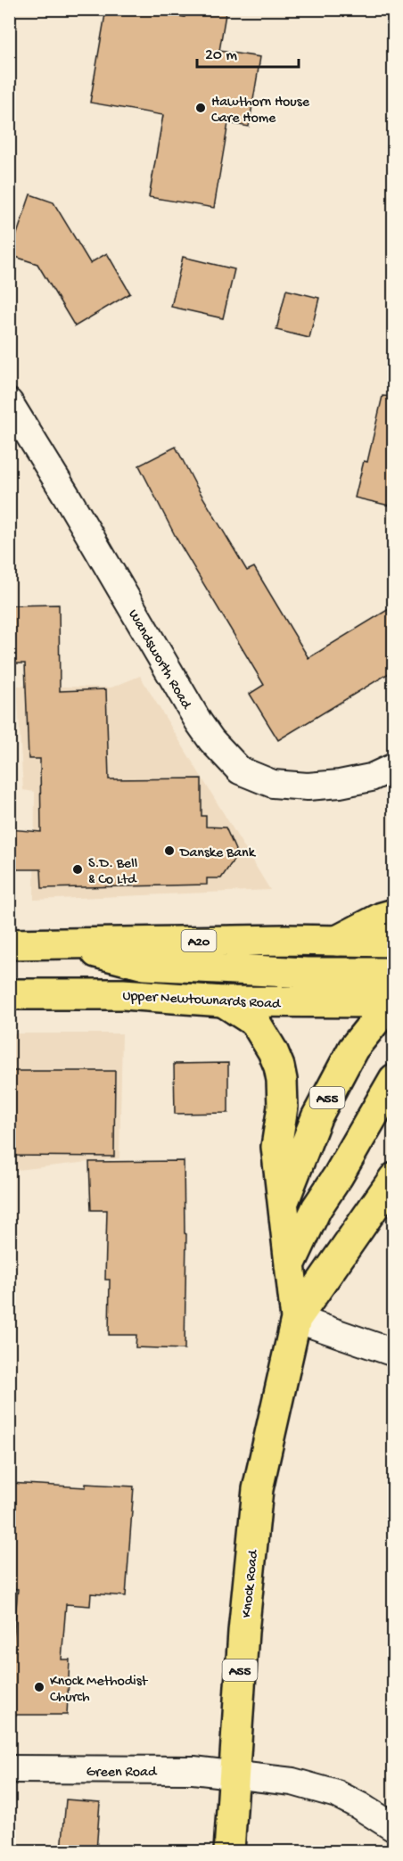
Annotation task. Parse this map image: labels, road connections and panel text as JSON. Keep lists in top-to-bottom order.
{
  "streets": {
    "main road": [
      "A20",
      "Upper Newtownards Road",
      "A55",
      "Knock Road"
    ],
    "street": ["Wandsworth Road", "Green Road"]
  },
  "crossings": [
    ["Upper Newtownards Road", "Knock Road"],
    ["Knock Road", "Green Road"]
  ],
  "places": [
    "Hawthorn House Care Home",
    "Danske Bank",
    "S.D. Bell & Co Ltd",
    "Knock Methodist Church"
  ],
  "scale_bar": "20 m"
}
